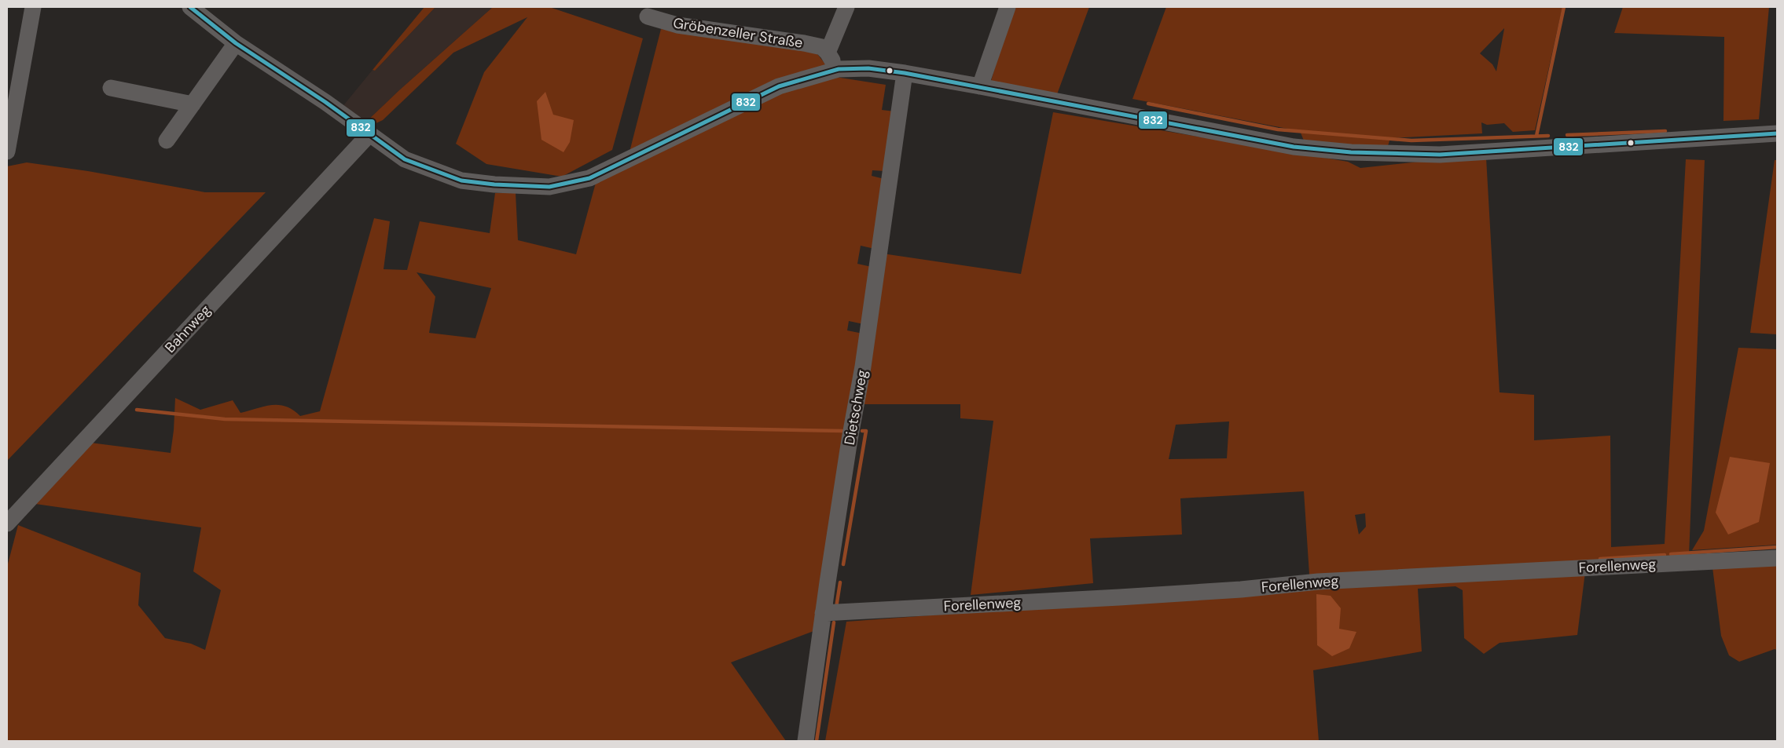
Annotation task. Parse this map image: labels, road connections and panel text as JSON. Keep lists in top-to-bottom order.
{
  "streets": {
    "street": [
      "Gröbenzeller Straße",
      "Bahnweg",
      "Dietschweg",
      "Forellenweg"
    ]
  },
  "crossings": [
    ["Dietschweg", "Forellenweg"]
  ],
  "lines": ["transit line 832"]
}
